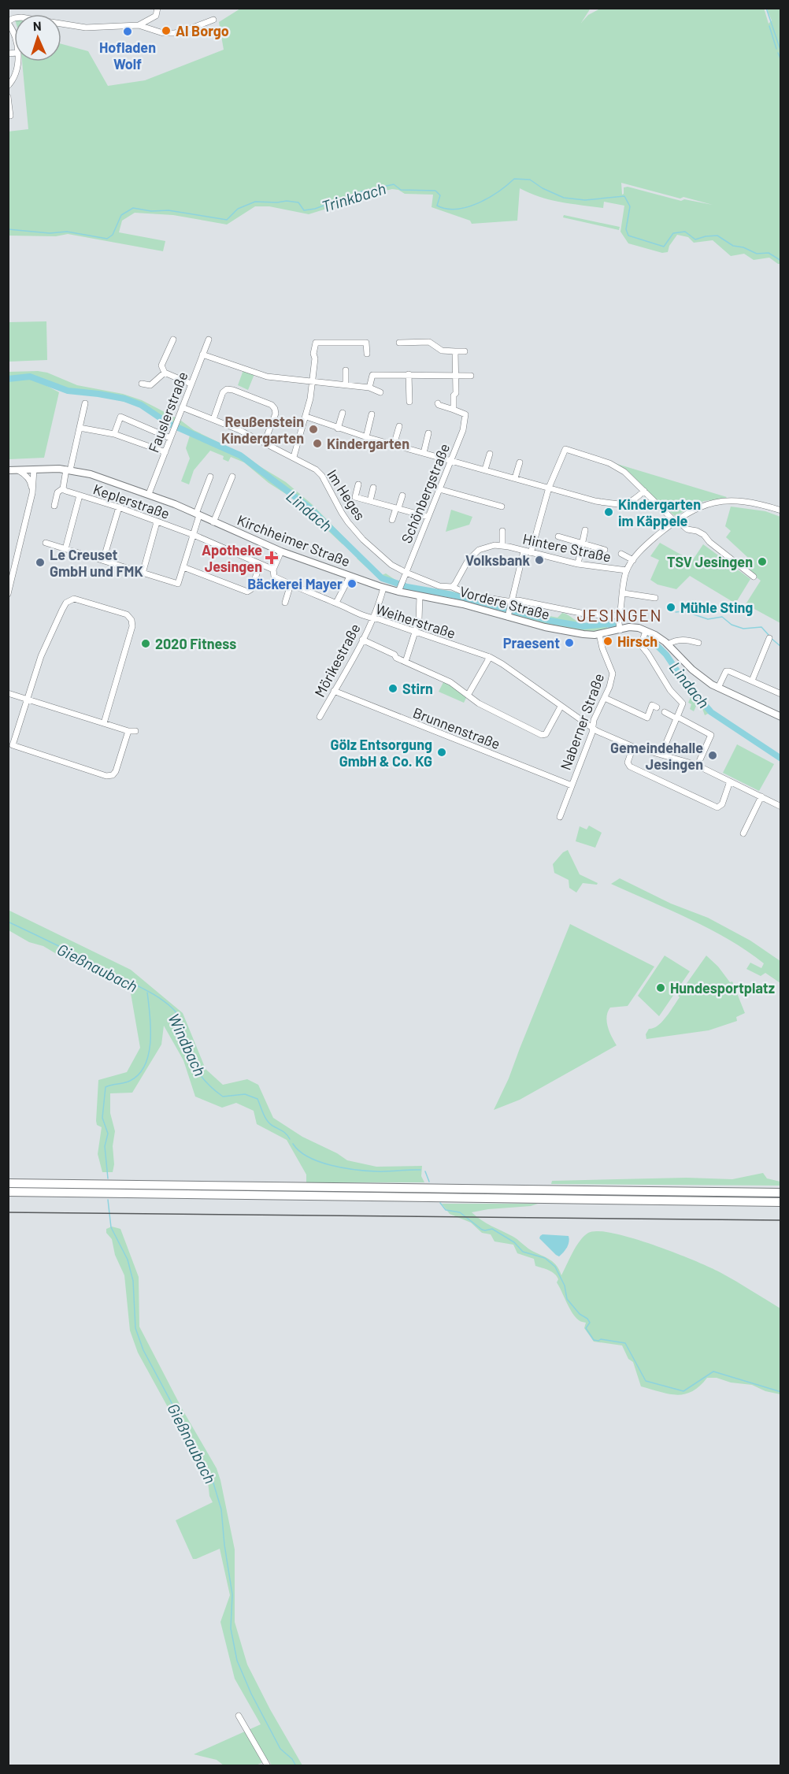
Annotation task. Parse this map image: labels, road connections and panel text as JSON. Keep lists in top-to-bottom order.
{
  "streets": {
    "main road": ["Kirchheimer Straße", "Vordere Straße"],
    "street": [
      "Fauslerstraße",
      "Schönbergstraße",
      "Im Heges",
      "Keplerstraße",
      "Hintere Straße",
      "Weiherstraße",
      "Mörikestraße",
      "Naberner Straße",
      "Brunnenstraße"
    ]
  },
  "crossings": [
    ["Fauslerstraße", "Im Heges"],
    ["Fauslerstraße", "Kirchheimer Straße"],
    ["Schönbergstraße", "Im Heges"],
    ["Schönbergstraße", "Vordere Straße"],
    ["Im Heges", "Hintere Straße"],
    ["Keplerstraße", "Weiherstraße"],
    ["Kirchheimer Straße", "Vordere Straße"],
    ["Kirchheimer Straße", "Mörikestraße"],
    ["Vordere Straße", "Mörikestraße"],
    ["Vordere Straße", "Naberner Straße"],
    ["Weiherstraße", "Mörikestraße"],
    ["Weiherstraße", "Naberner Straße"],
    ["Mörikestraße", "Brunnenstraße"],
    ["Naberner Straße", "Brunnenstraße"]
  ],
  "districts": ["JESINGEN"],
  "water": [
    "Trinkbach",
    "Lindach",
    "Gießnaubach",
    "Windbach"
  ],
  "places": {
    "other": [
      "Al Borgo",
      "Hofladen Wolf",
      "Reußenstein Kindergarten",
      "Kindergarten",
      "Kindergarten im Käppele",
      "Volksbank",
      "TSV Jesingen",
      "Le Creuset GmbH und FMK",
      "Bäckerei Mayer",
      "Mühle Sting",
      "Hirsch",
      "Praesent",
      "2020 Fitness",
      "Stirn",
      "Gölz Entsorgung GmbH & Co. KG",
      "Gemeindehalle Jesingen",
      "Hundesportplatz"
    ],
    "health": ["Apotheke Jesingen"]
  },
  "north": "top"
}
